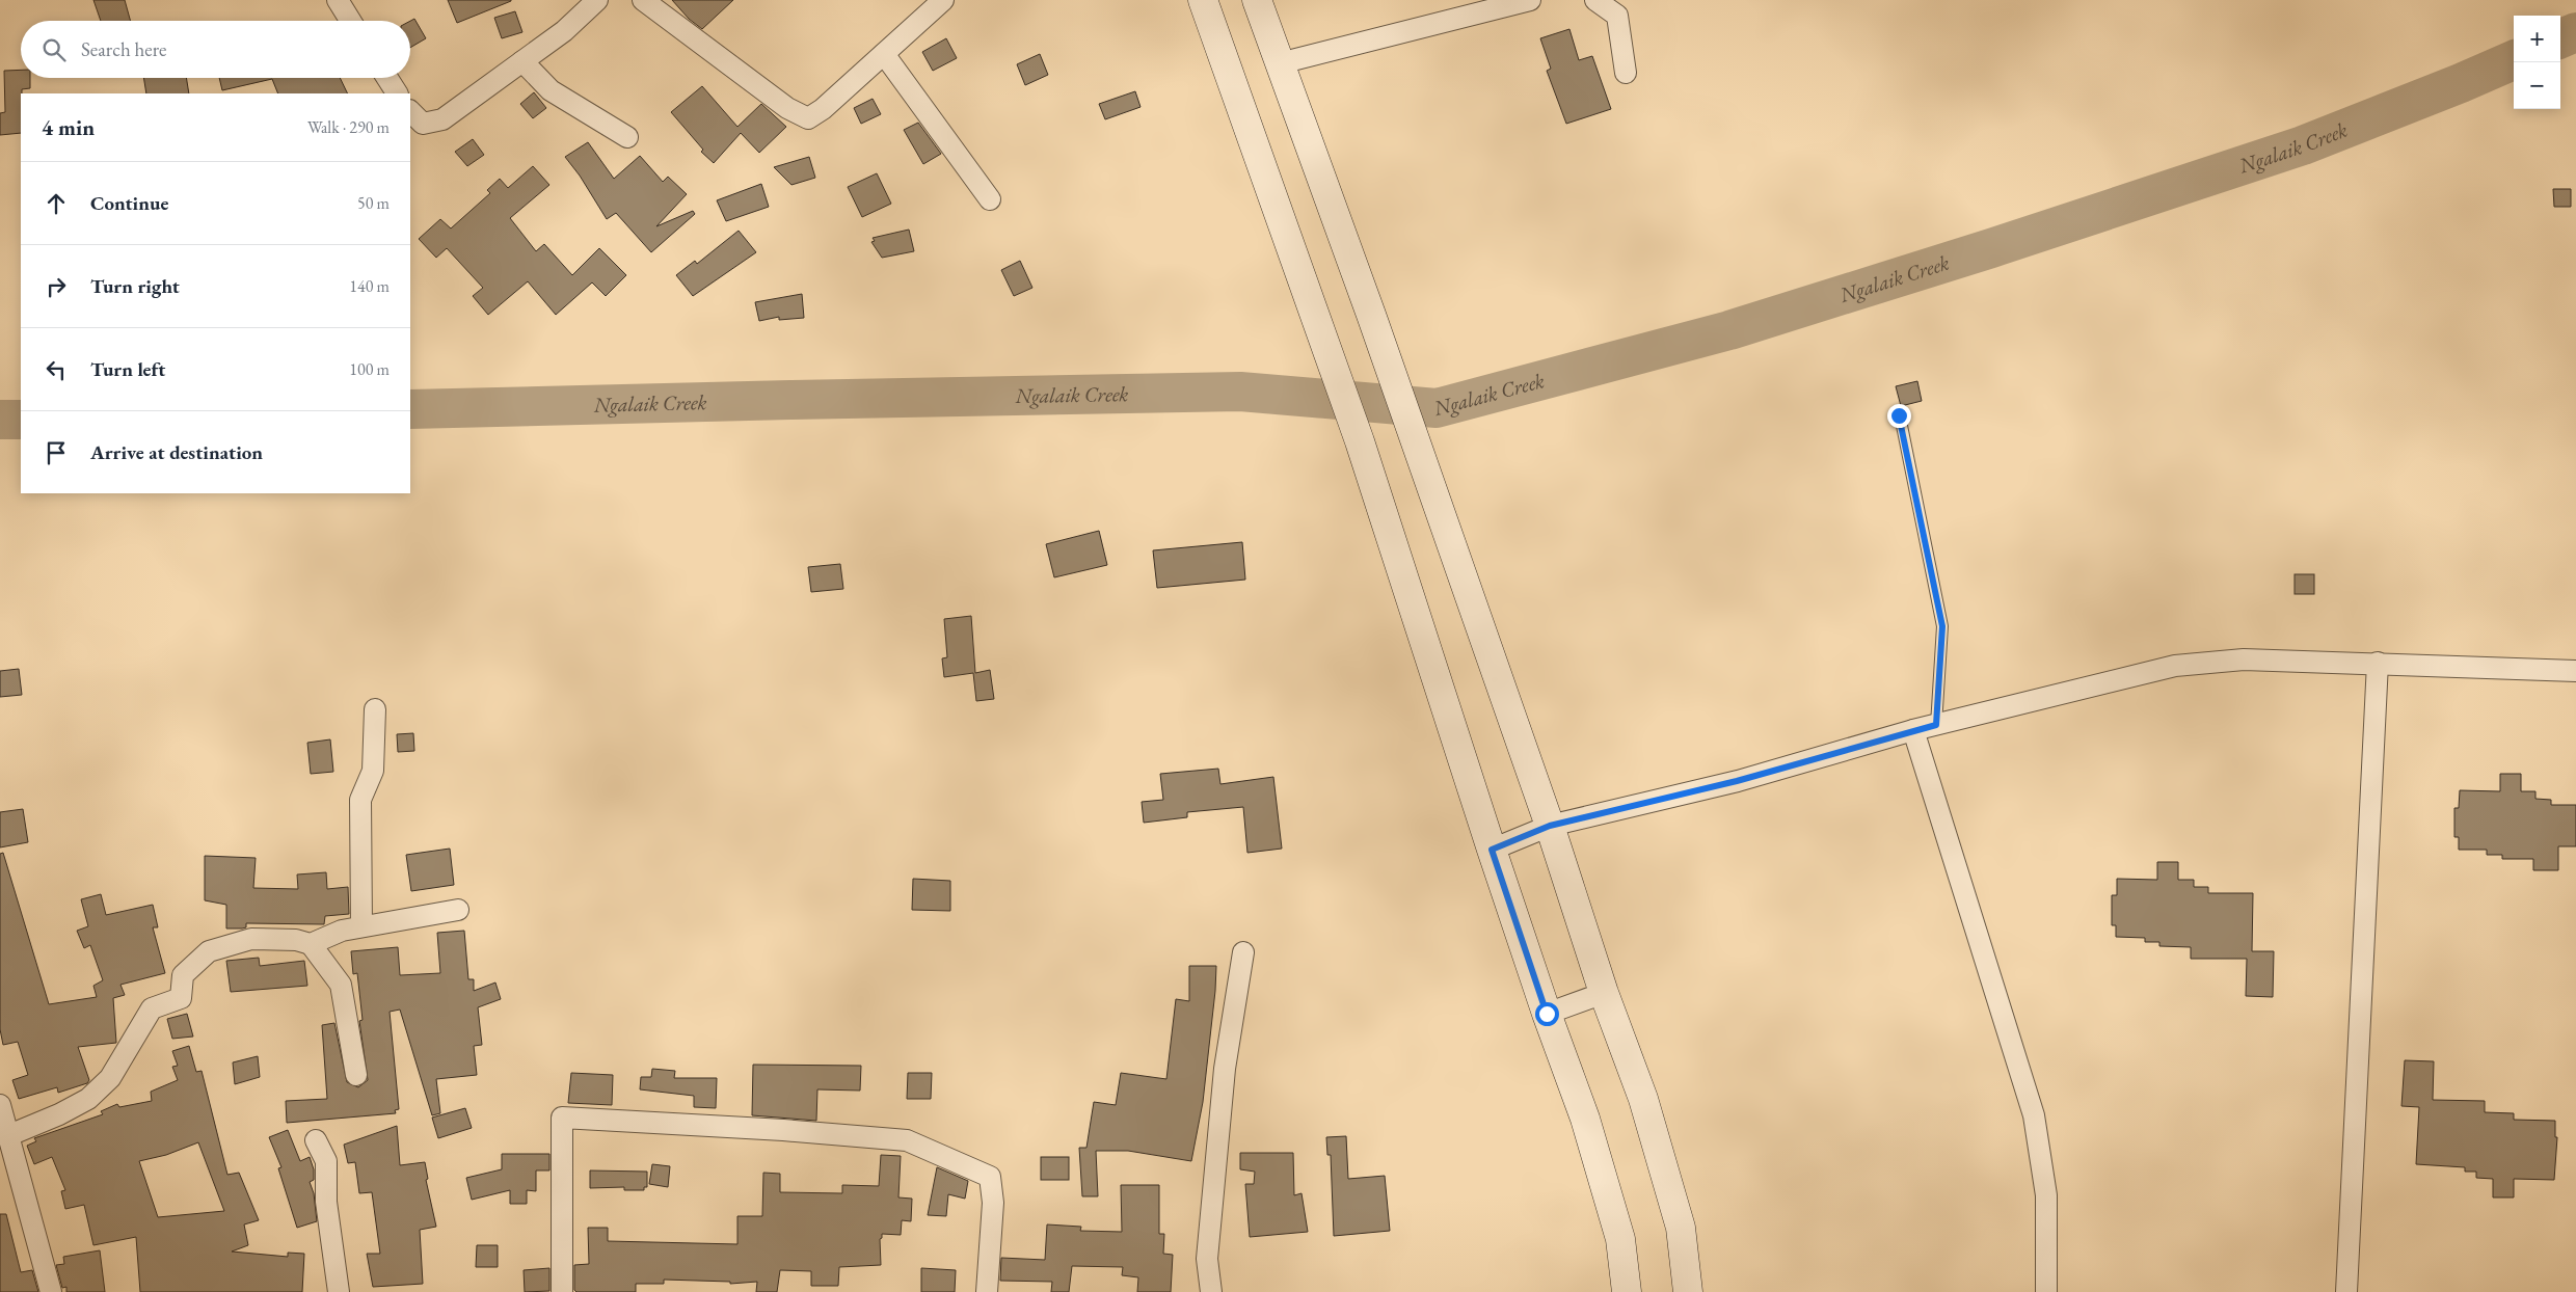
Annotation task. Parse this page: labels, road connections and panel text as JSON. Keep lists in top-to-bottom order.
{
  "water": ["Ngalaik Creek"],
  "page": {
    "map_buttons": ["+", "−"],
    "search": "Search here",
    "heading": ["4 min", "Walk · 290 m"],
    "list": [
      ["Continue", "50 m"],
      ["Turn right", "140 m"],
      ["Turn left", "100 m"],
      "Arrive at destination"
    ]
  }
}
